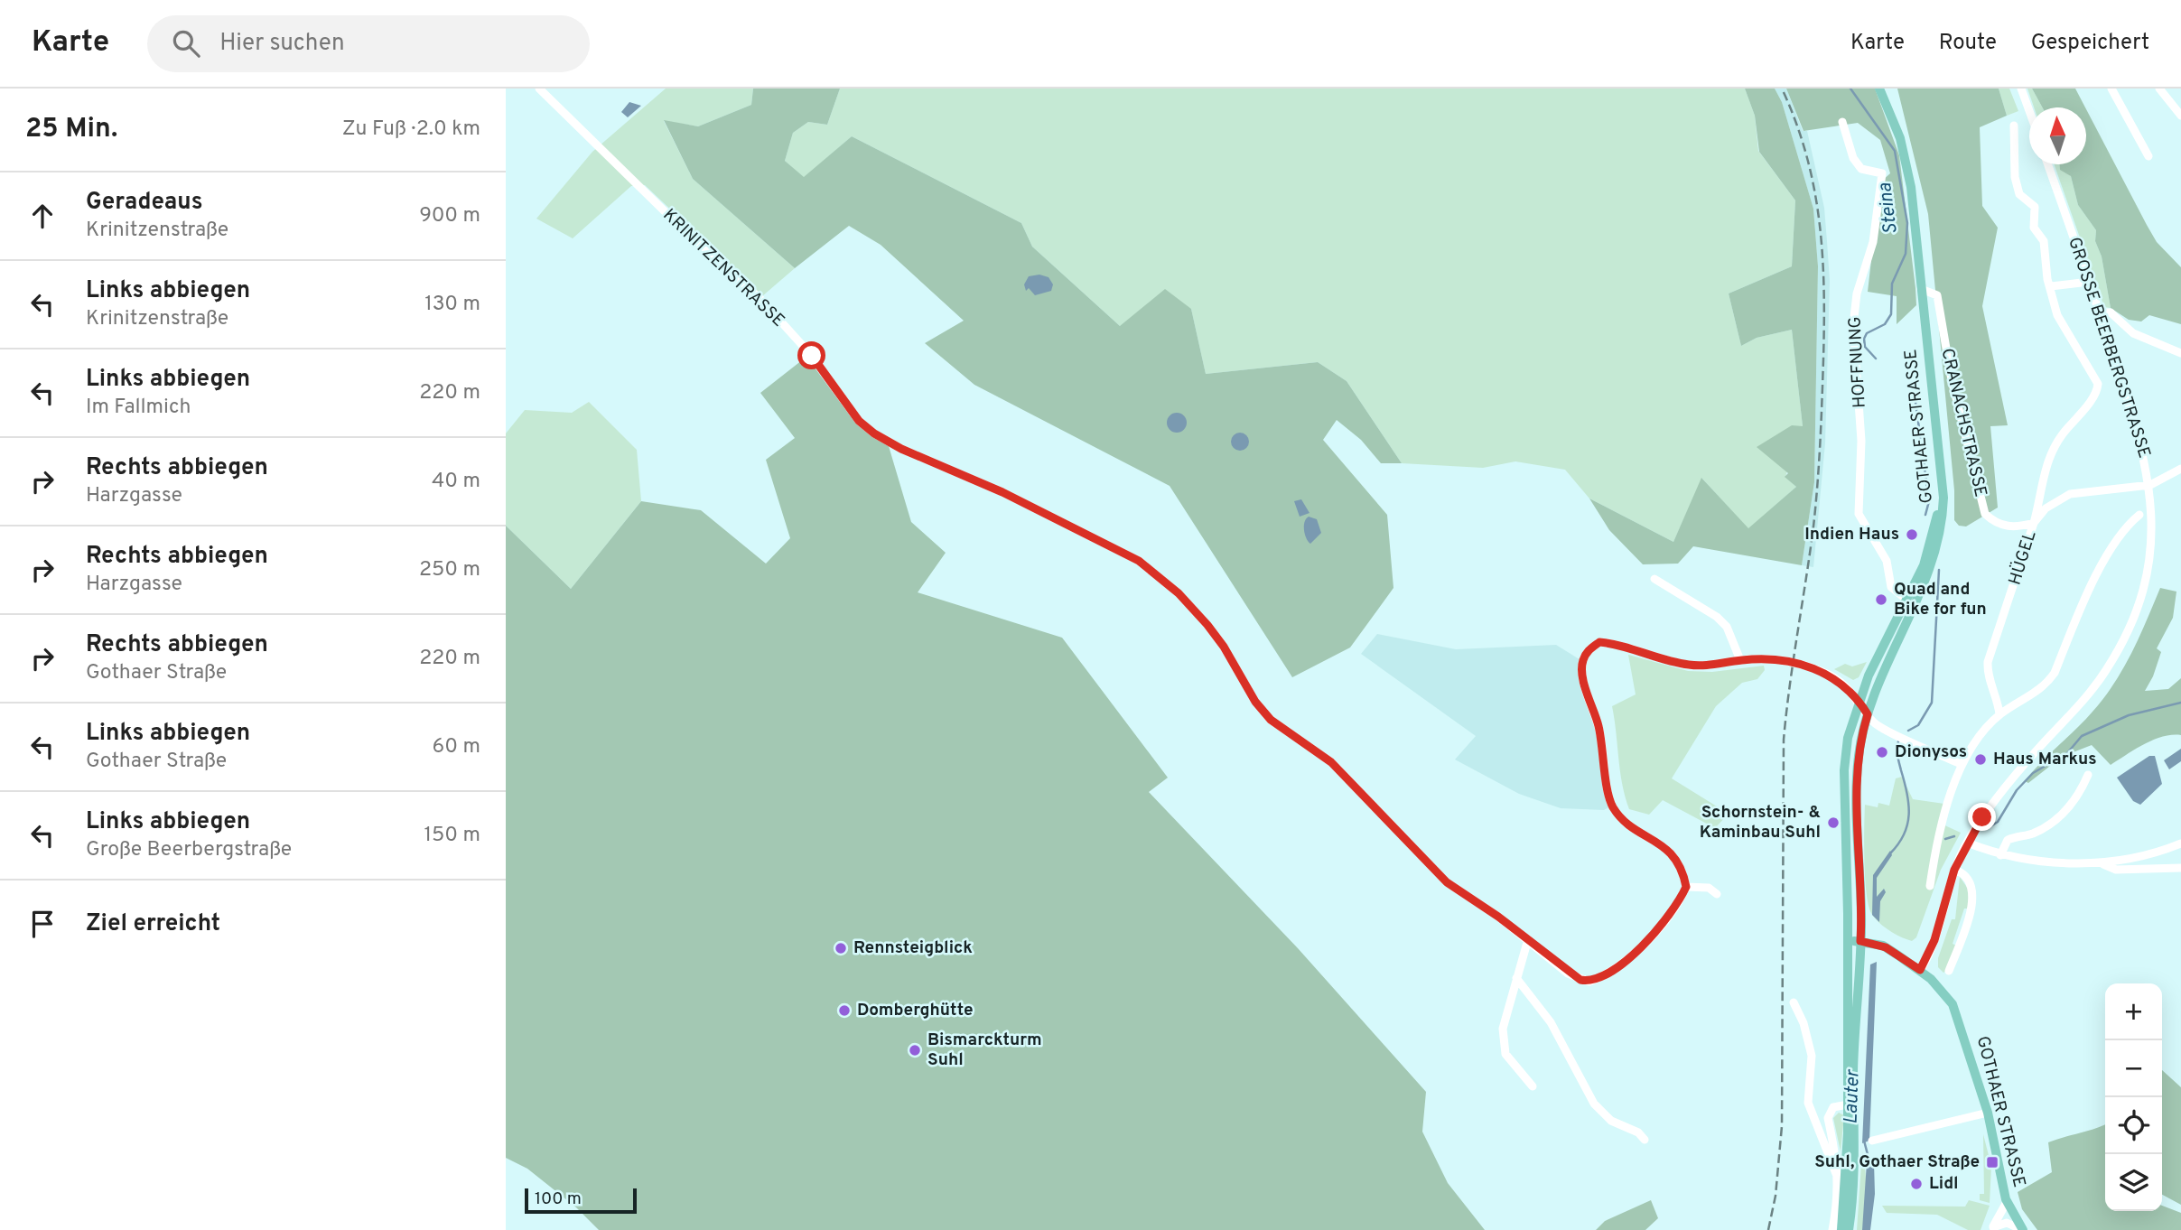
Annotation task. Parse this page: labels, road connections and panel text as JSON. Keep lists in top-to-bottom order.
{
  "streets": {
    "main road": ["GOTHAER STRASSE"],
    "street": [
      "KRINITZENSTRASSE",
      "GROSSE BEERBERGSTRASSE",
      "HOFFNUNG",
      "CRANACHSTRASSE",
      "HÜGEL"
    ]
  },
  "crossings": [
    ["GROSSE BEERBERGSTRASSE", "GOTHAER STRASSE"],
    ["GROSSE BEERBERGSTRASSE", "HÜGEL"],
    ["HOFFNUNG", "GOTHAER STRASSE"],
    ["CRANACHSTRASSE", "GOTHAER STRASSE"],
    ["CRANACHSTRASSE", "HÜGEL"]
  ],
  "water": ["Steina", "Lauter"],
  "places": {
    "other": [
      "Indien Haus",
      "Quad and Bike for fun",
      "Dionysos",
      "Haus Markus",
      "Schornstein- & Kaminbau Suhl",
      "Rennsteigblick",
      "Domberghütte",
      "Bismarckturm Suhl",
      "Lidl"
    ],
    "transit": ["Suhl, Gothaer Straße"]
  },
  "scale_bar": "100 m",
  "north": "top",
  "page": {
    "header": "Karte",
    "search": "Hier suchen",
    "nav": ["Karte", "Route", "Gespeichert"],
    "heading": ["25 Min.", "Zu Fuß · 2.0 km"],
    "list": [
      ["Geradeaus", "Krinitzenstraße", "900 m"],
      ["Links abbiegen", "Krinitzenstraße", "130 m"],
      ["Links abbiegen", "Im Fallmich", "220 m"],
      ["Rechts abbiegen", "Harzgasse", "40 m"],
      ["Rechts abbiegen", "Harzgasse", "250 m"],
      ["Rechts abbiegen", "Gothaer Straße", "220 m"],
      ["Links abbiegen", "Gothaer Straße", "60 m"],
      ["Links abbiegen", "Große Beerbergstraße", "150 m"],
      "Ziel erreicht"
    ],
    "map_buttons": ["+", "−"],
    "scale": "100 m"
  }
}
